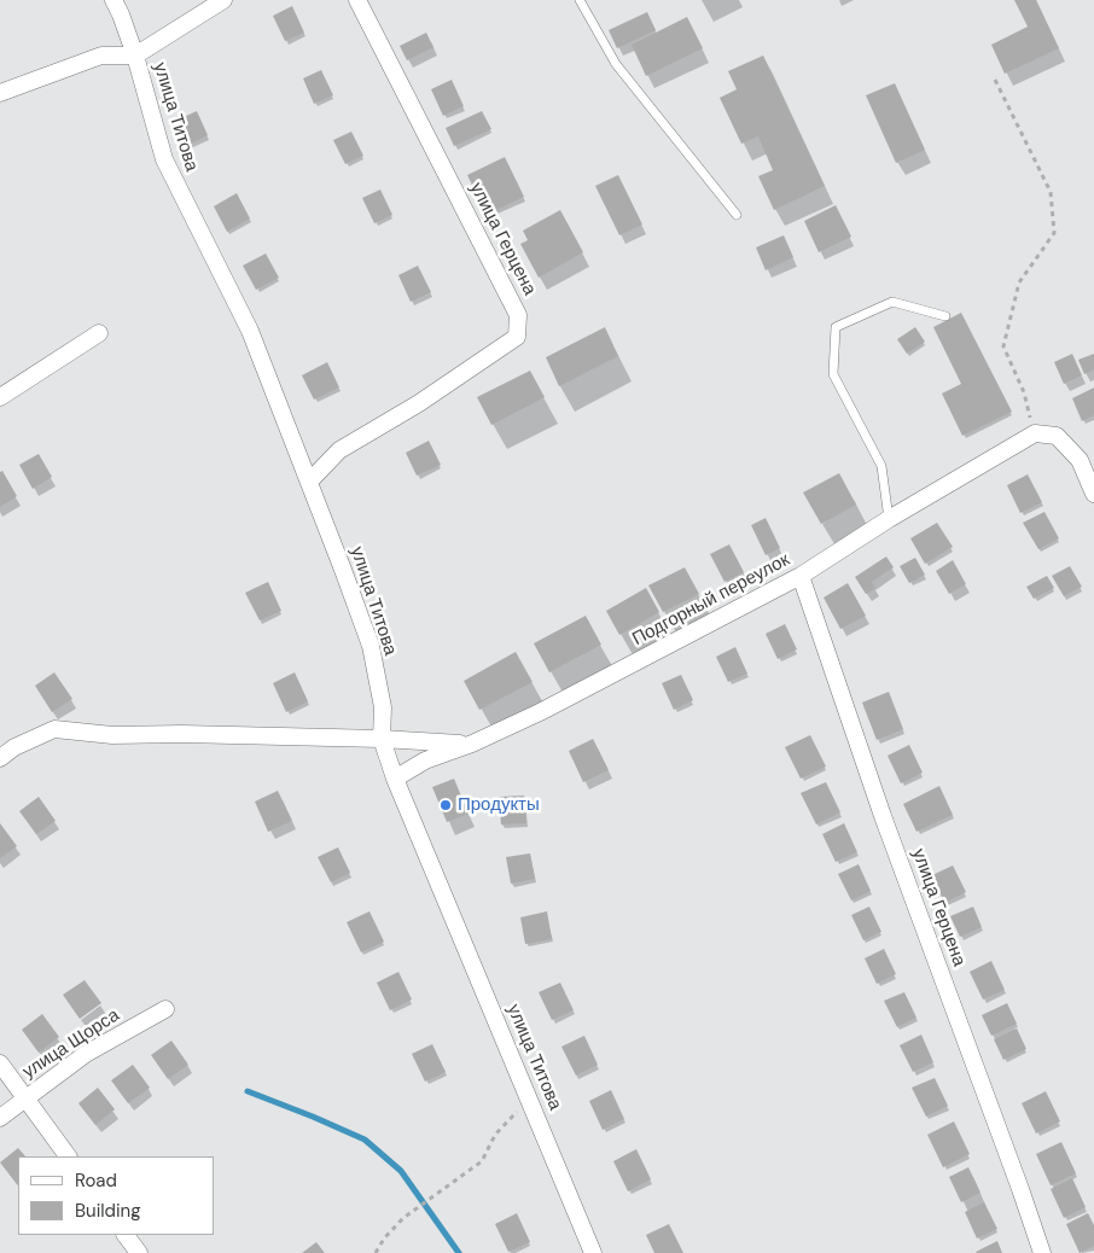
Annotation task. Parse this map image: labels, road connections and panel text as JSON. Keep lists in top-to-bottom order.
{
  "streets": {
    "street": [
      "улица Титова",
      "улица Герцена",
      "Подгорный переулок",
      "улица Щорса"
    ]
  },
  "crossings": [
    ["улица Титова", "улица Герцена"],
    ["улица Титова", "Подгорный переулок"],
    ["улица Герцена", "Подгорный переулок"]
  ],
  "places": ["Продукты"],
  "legend": ["Road", "Building"]
}
